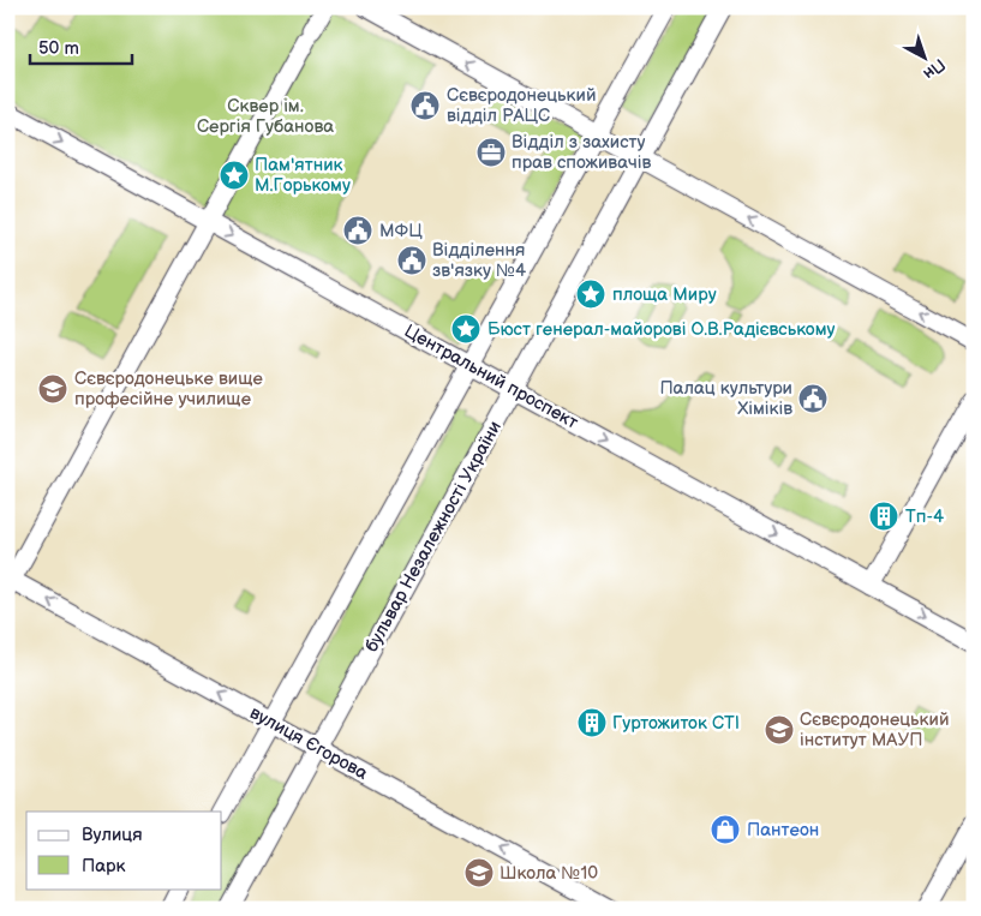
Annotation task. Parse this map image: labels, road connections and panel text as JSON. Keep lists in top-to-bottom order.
{
  "streets": {
    "street": ["Центральний проспект", "бульвар Незалежності України", "вулиця Єгорова"]
  },
  "crossings": [
    ["Центральний проспект", "бульвар Незалежності України"],
    ["бульвар Незалежності України", "вулиця Єгорова"]
  ],
  "one_way": ["Центральний проспект", "вулиця Єгорова"],
  "parks": ["Сквер ім. Сергія Губанова"],
  "places": {
    "public building": [
      "Сєвєродонецький відділ РАЦС",
      "МФЦ",
      "Відділення зв'язку №4",
      "Палац культури Хіміків"
    ],
    "office": ["Відділ з захисту прав споживачів"],
    "place": ["Пам'ятник М.Горькому", "площа Миру", "Бюст генерал-майорові О.В.Радієвському"],
    "school or university": ["Сєвєродонецьке вище професійне училище", "Сєвєродонецький інститут МАУП", "Школа №10"],
    "building": ["Тп-4", "Гуртожиток СТІ"],
    "shop": ["Пантеон"]
  },
  "legend": ["Вулиця", "Парк"],
  "scale_bar": "50 m",
  "north": "bottom right"
}
